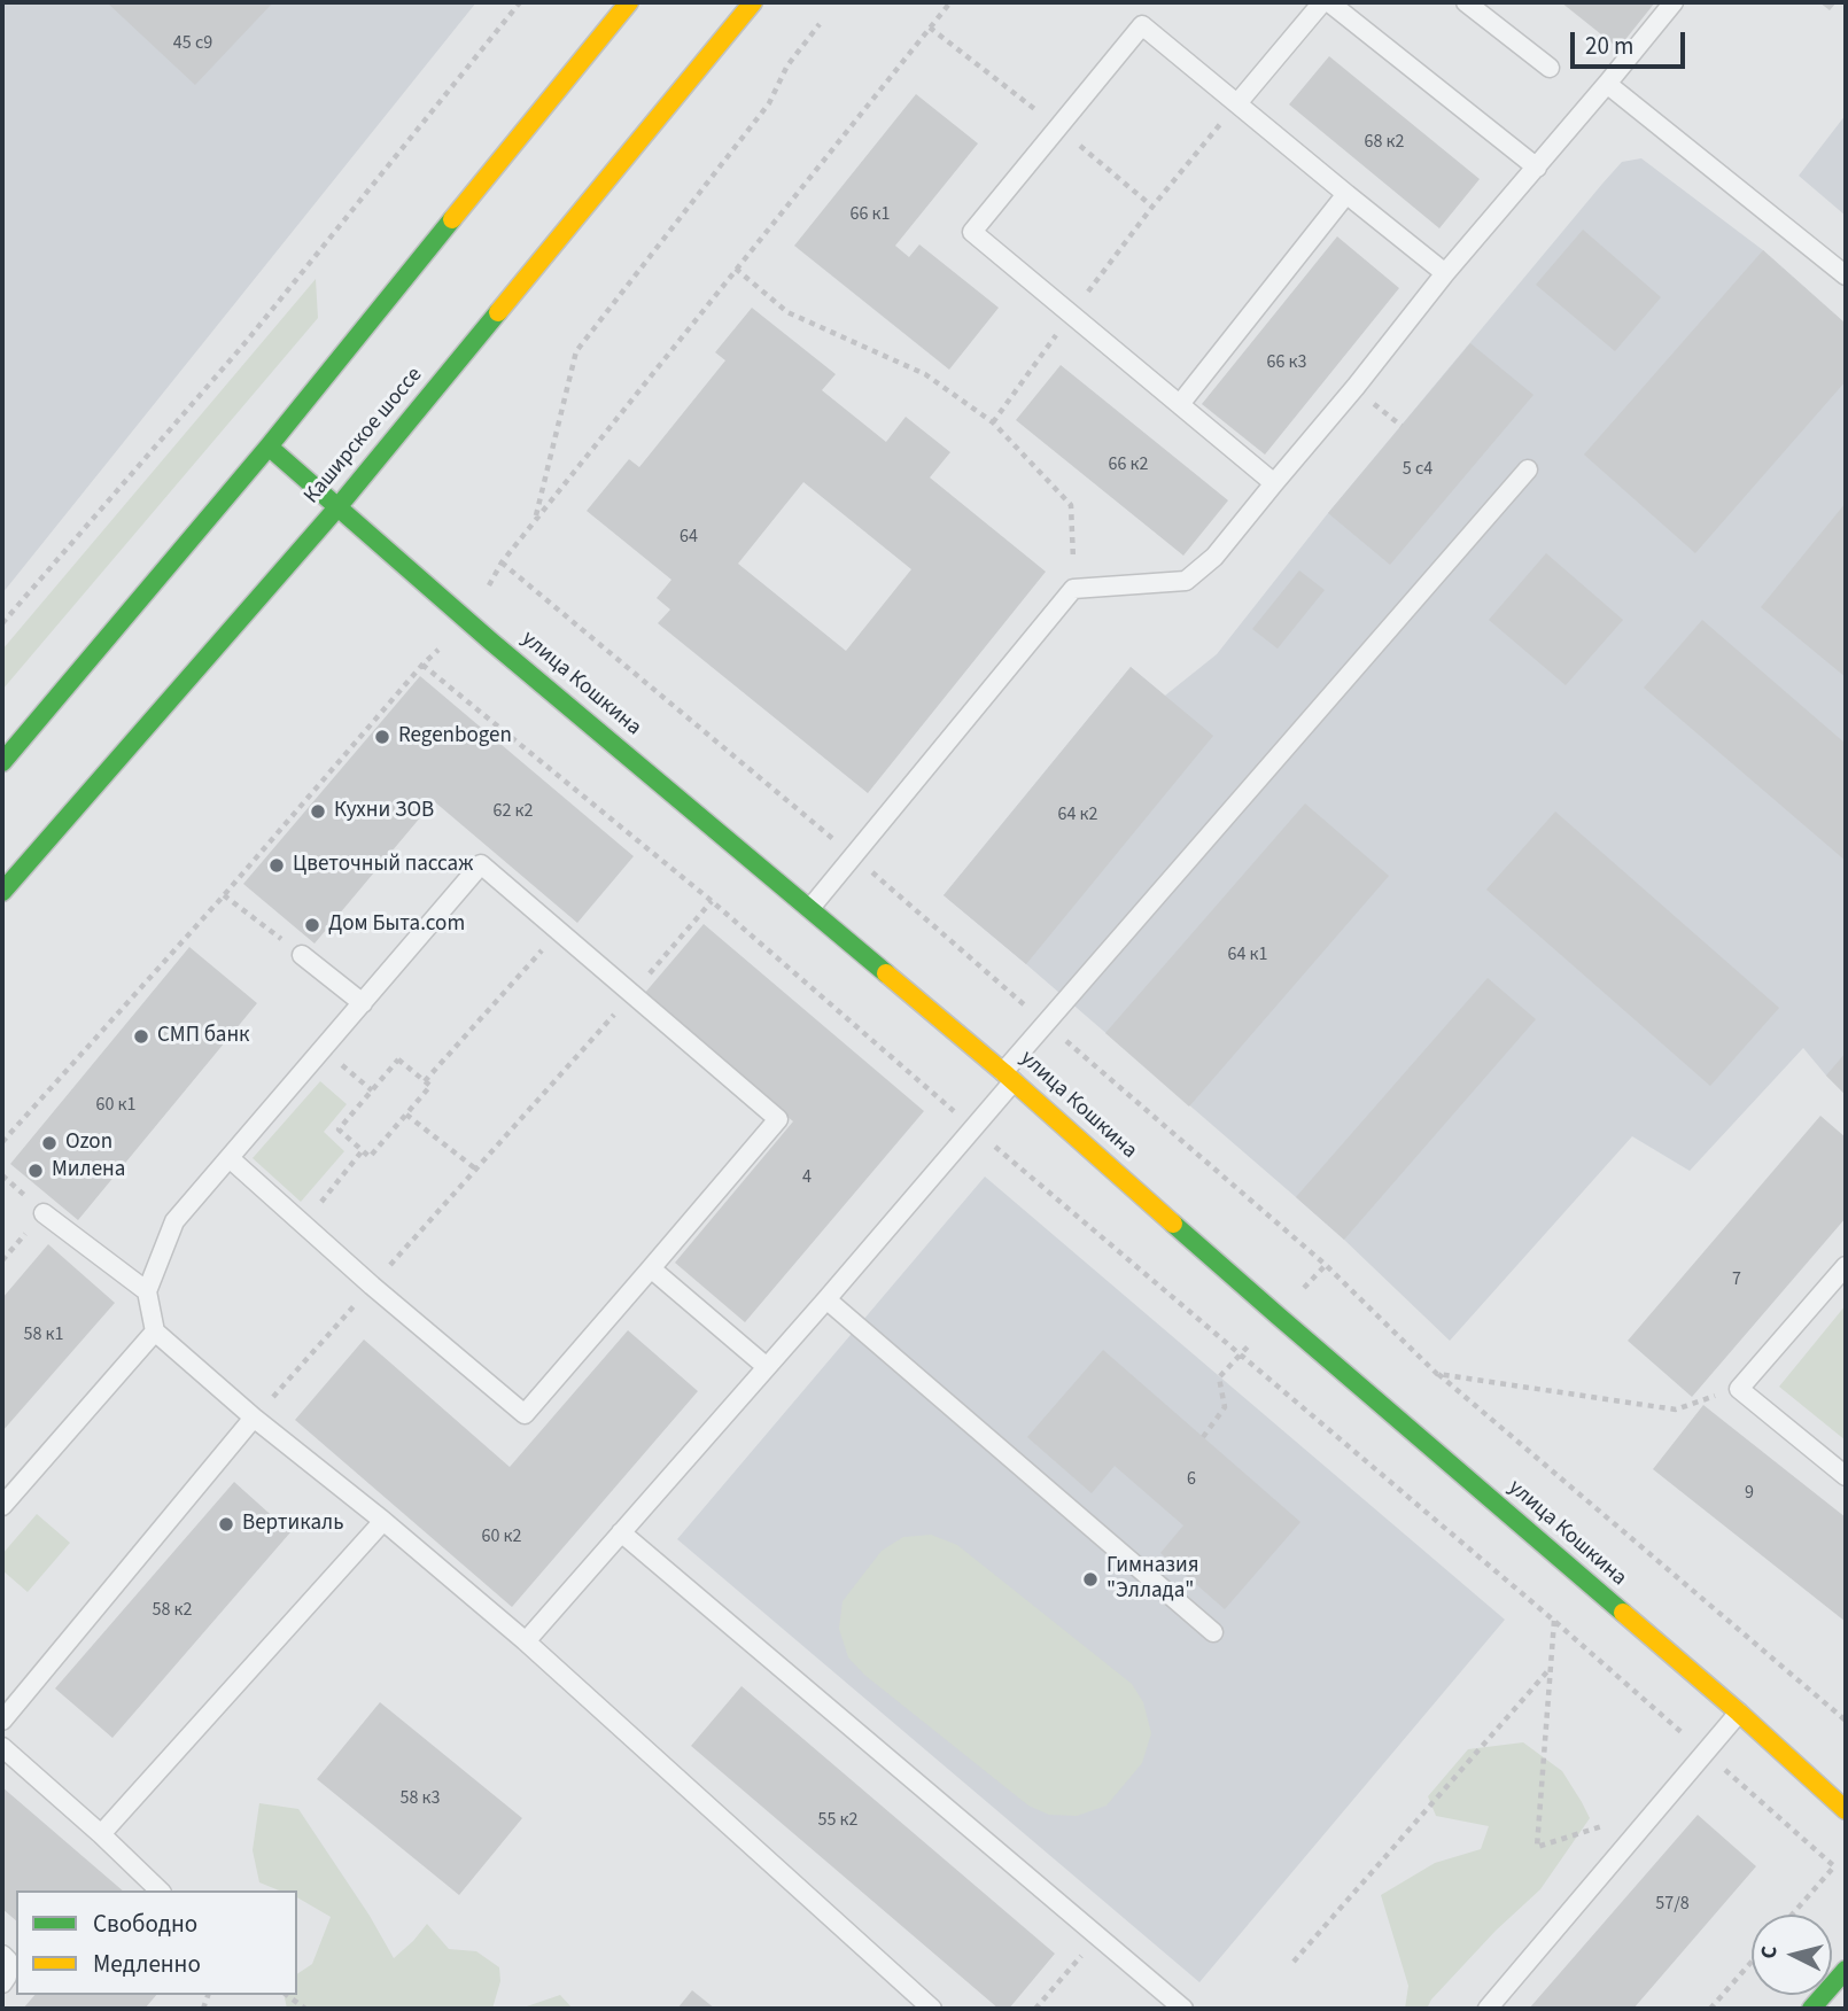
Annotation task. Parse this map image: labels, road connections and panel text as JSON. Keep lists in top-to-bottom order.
{
  "streets": {
    "main road": ["Каширское шоссе", "улица Кошкина"]
  },
  "crossings": [
    ["Каширское шоссе", "улица Кошкина"]
  ],
  "places": [
    "Regenbogen",
    "Кухни ЗОВ",
    "Цветочный пассаж",
    "Дом Быта.com",
    "СМП банк",
    "Ozon",
    "Милена",
    "Вертикаль",
    "Гимназия \"Эллада\""
  ],
  "house_numbers": [
    "45 с9",
    "68 к2",
    "66 к1",
    "66 к3",
    "66 к2",
    "5 с4",
    "64",
    "62 к2",
    "64 к2",
    "64 к1",
    "60 к1",
    "4",
    "7",
    "58 к1",
    "6",
    "9",
    "60 к2",
    "58 к2",
    "58 к3",
    "55 к2",
    "57/8"
  ],
  "legend": ["Свободно", "Медленно"],
  "scale_bar": "20 m",
  "north": "left"
}
